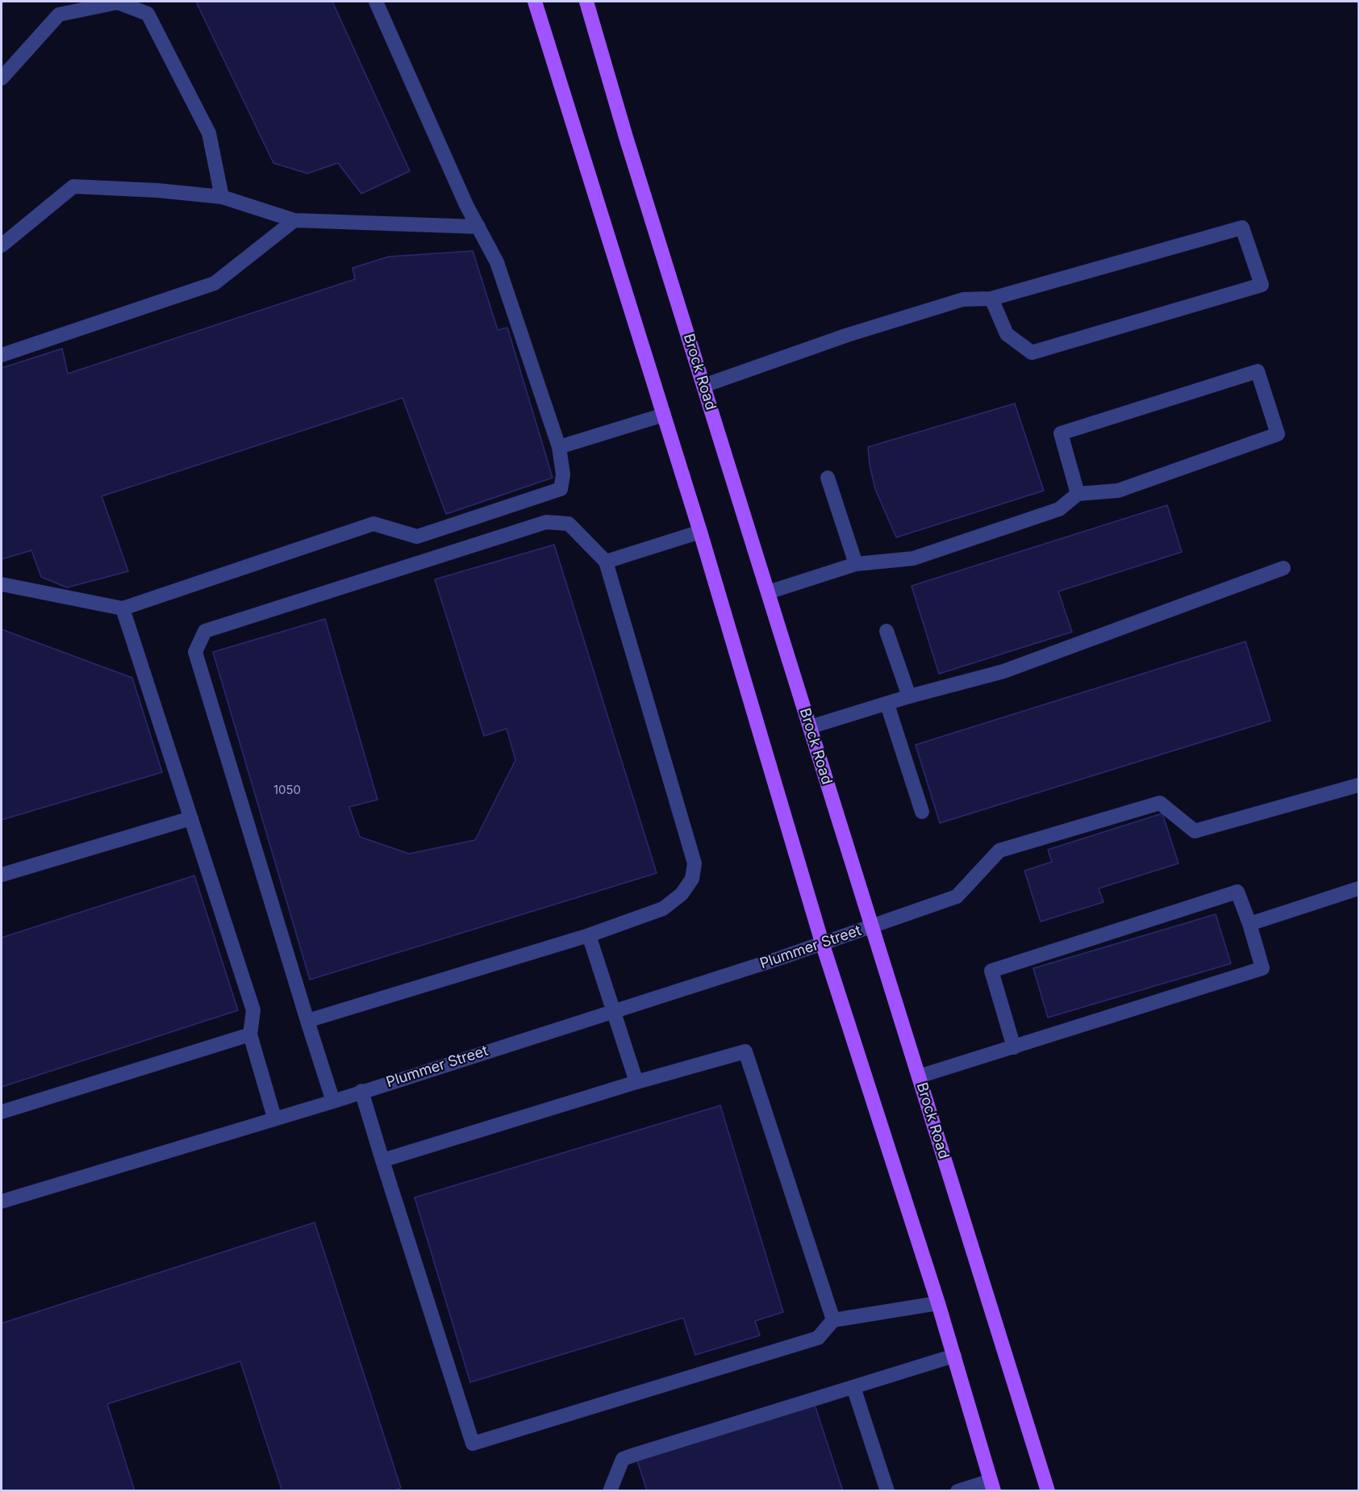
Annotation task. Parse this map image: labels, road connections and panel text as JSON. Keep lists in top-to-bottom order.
{
  "streets": {
    "main road": ["Brock Road"],
    "street": ["Plummer Street"]
  },
  "crossings": [
    ["Brock Road", "Plummer Street"]
  ],
  "house_numbers": ["1050"]
}
